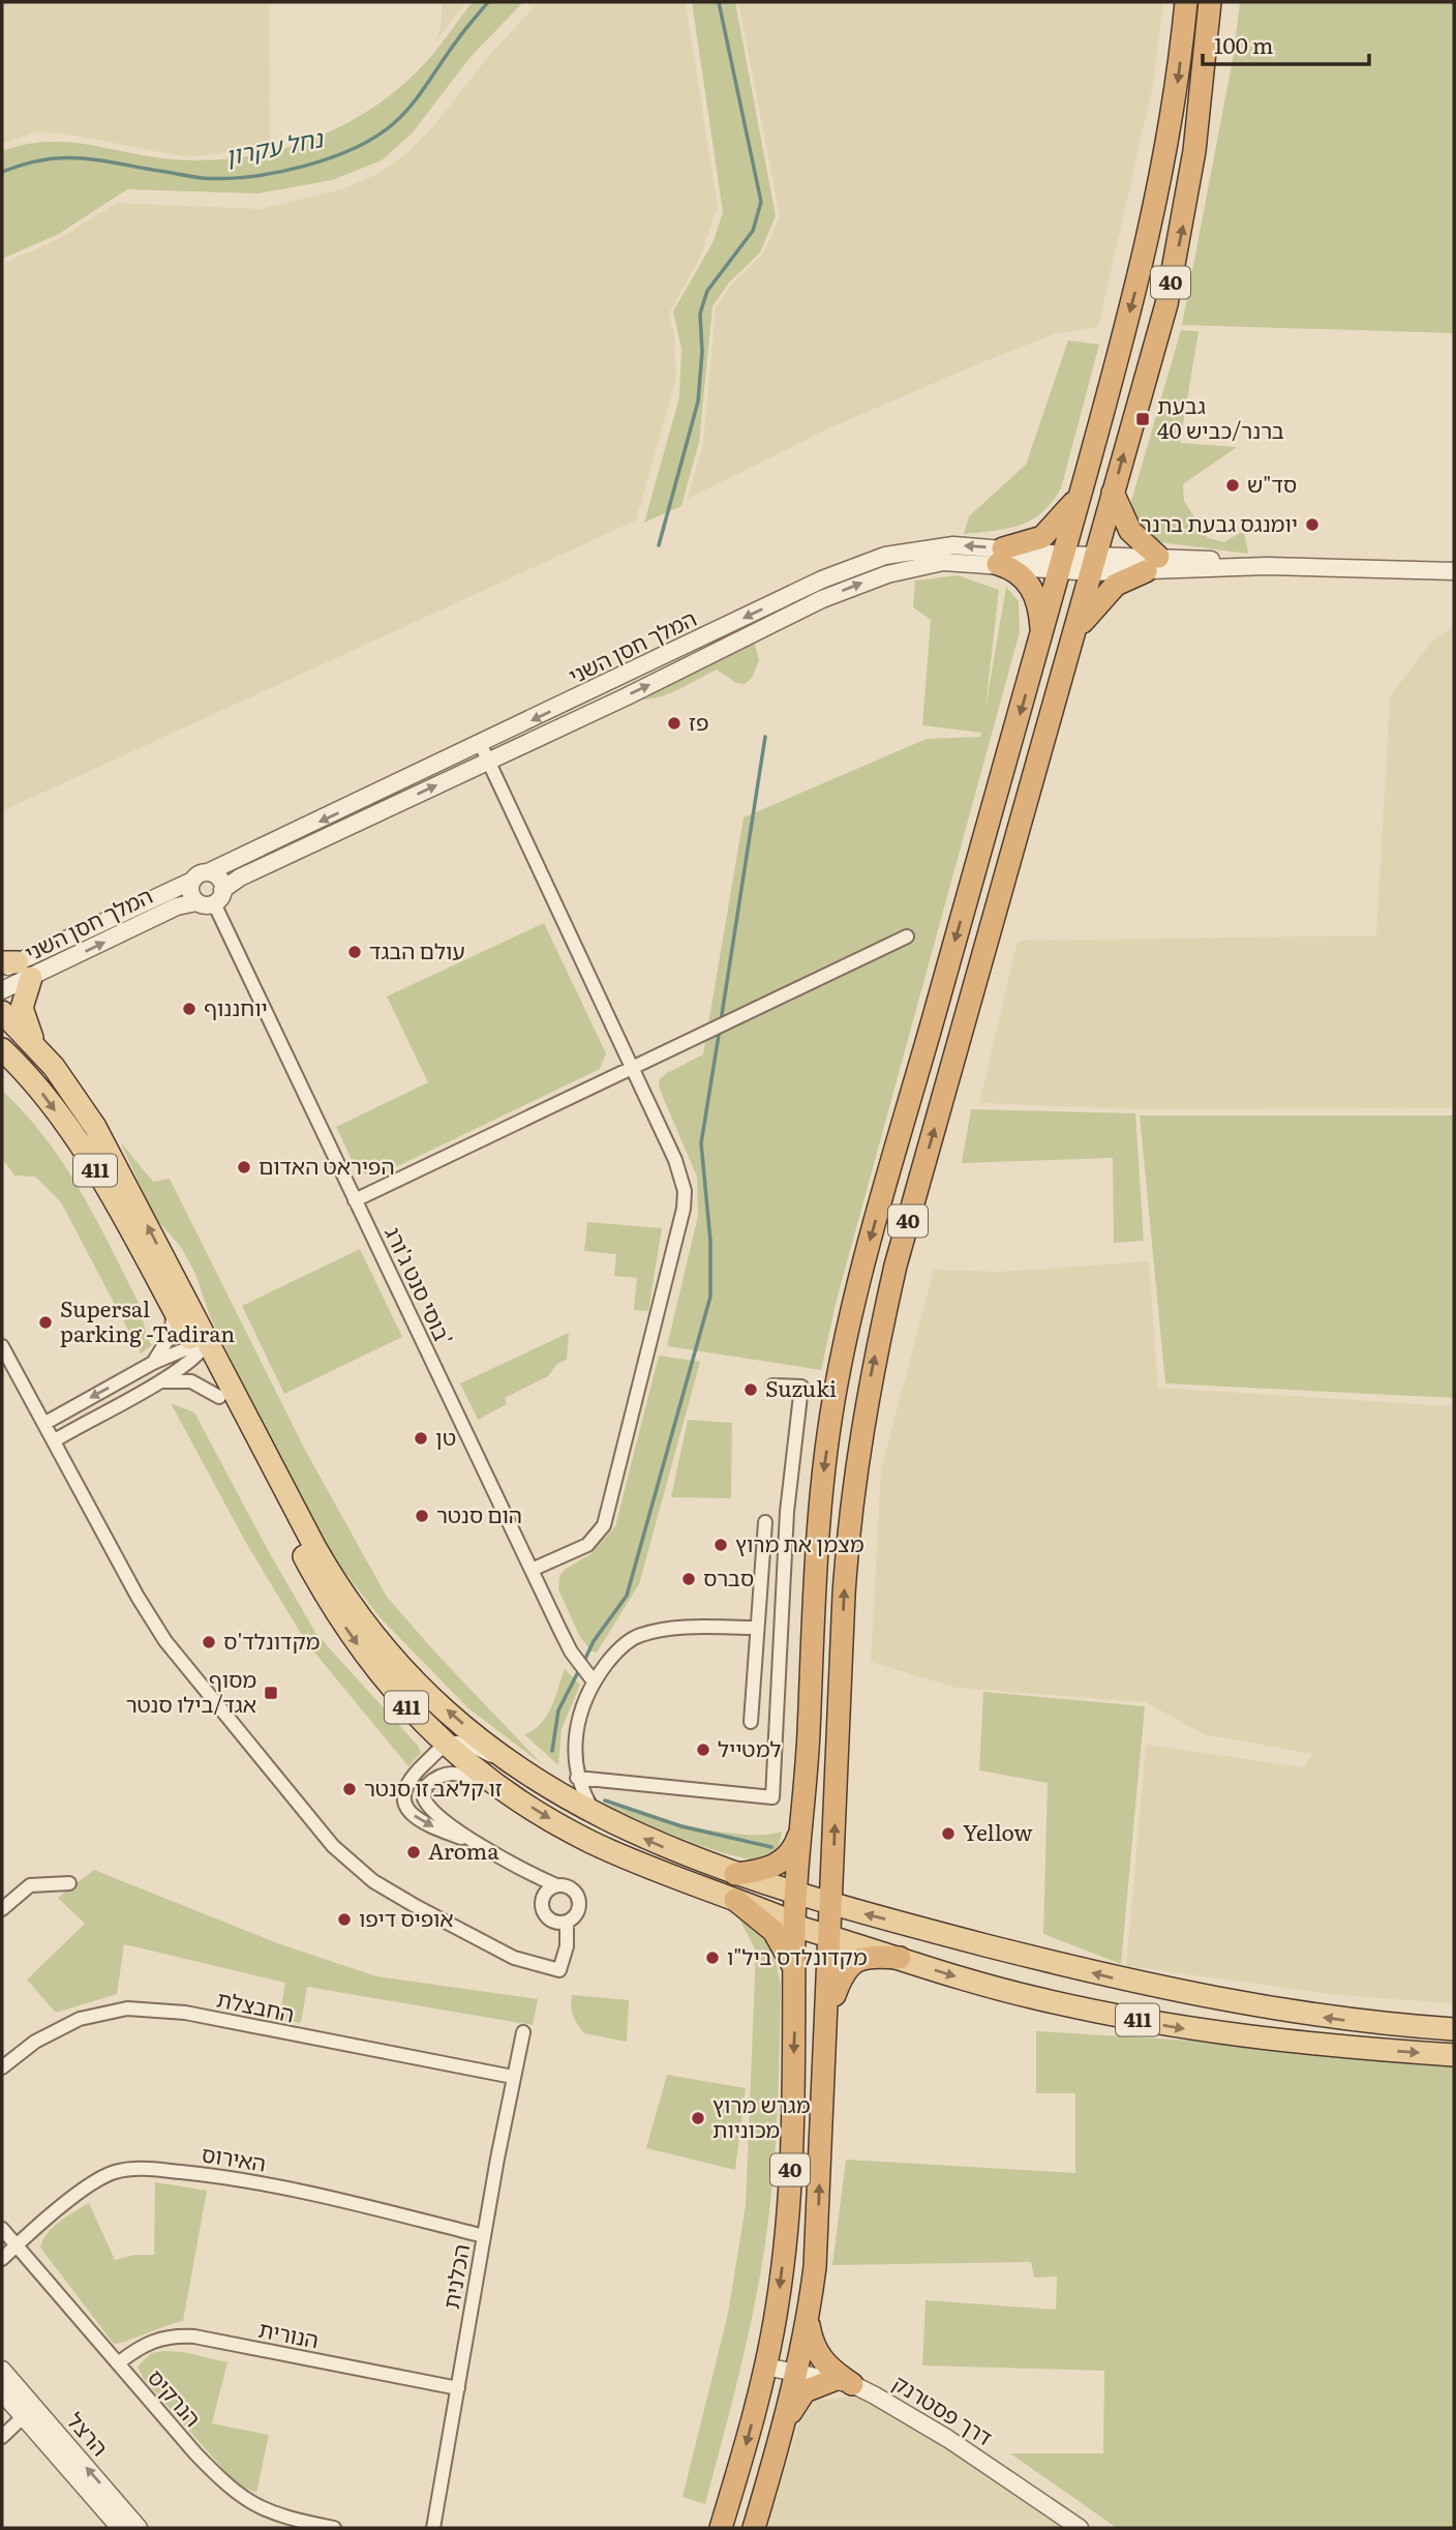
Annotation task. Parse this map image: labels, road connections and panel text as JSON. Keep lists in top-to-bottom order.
{
  "streets": {
    "highway": ["40"],
    "main road": ["411"],
    "street": [
      "המלך חסן השני",
      "בוסי סנט ג'ורג'",
      "החבצלת",
      "האירוס",
      "הכלנית",
      "הנורית",
      "הנרקיס",
      "דרך פסטרנק",
      "הרצל"
    ]
  },
  "crossings": [
    ["40", "המלך חסן השני"],
    ["40", "411"],
    ["40", "דרך פסטרנק"],
    ["המלך חסן השני", "בוסי סנט ג'ורג'"],
    ["החבצלת", "הכלנית"],
    ["האירוס", "הכלנית"],
    ["האירוס", "הנרקיס"],
    ["הכלנית", "הנורית"],
    ["הנורית", "הנרקיס"]
  ],
  "water": ["נחל עקרון"],
  "places": {
    "transit": ["גבעת ברנר/כביש 40", "מסוף אגד/בילו סנטר"],
    "other": [
      "סד\"ש",
      "יומנגס גבעת ברנר",
      "פז",
      "עולם הבגד",
      "יוחננוף",
      "הפיראט האדום",
      "Supersal parking -Tadiran",
      "Suzuki",
      "טן",
      "הום סנטר",
      "מצמן את מרוץ",
      "סברס",
      "מקדונלד'ס",
      "למטייל",
      "זו קלאב זו סנטר",
      "Yellow",
      "Aroma",
      "אופיס דיפו",
      "מקדונלדס ביל\"ו",
      "מגרש מרוץ מכוניות"
    ]
  },
  "scale_bar": "100 m"
}
